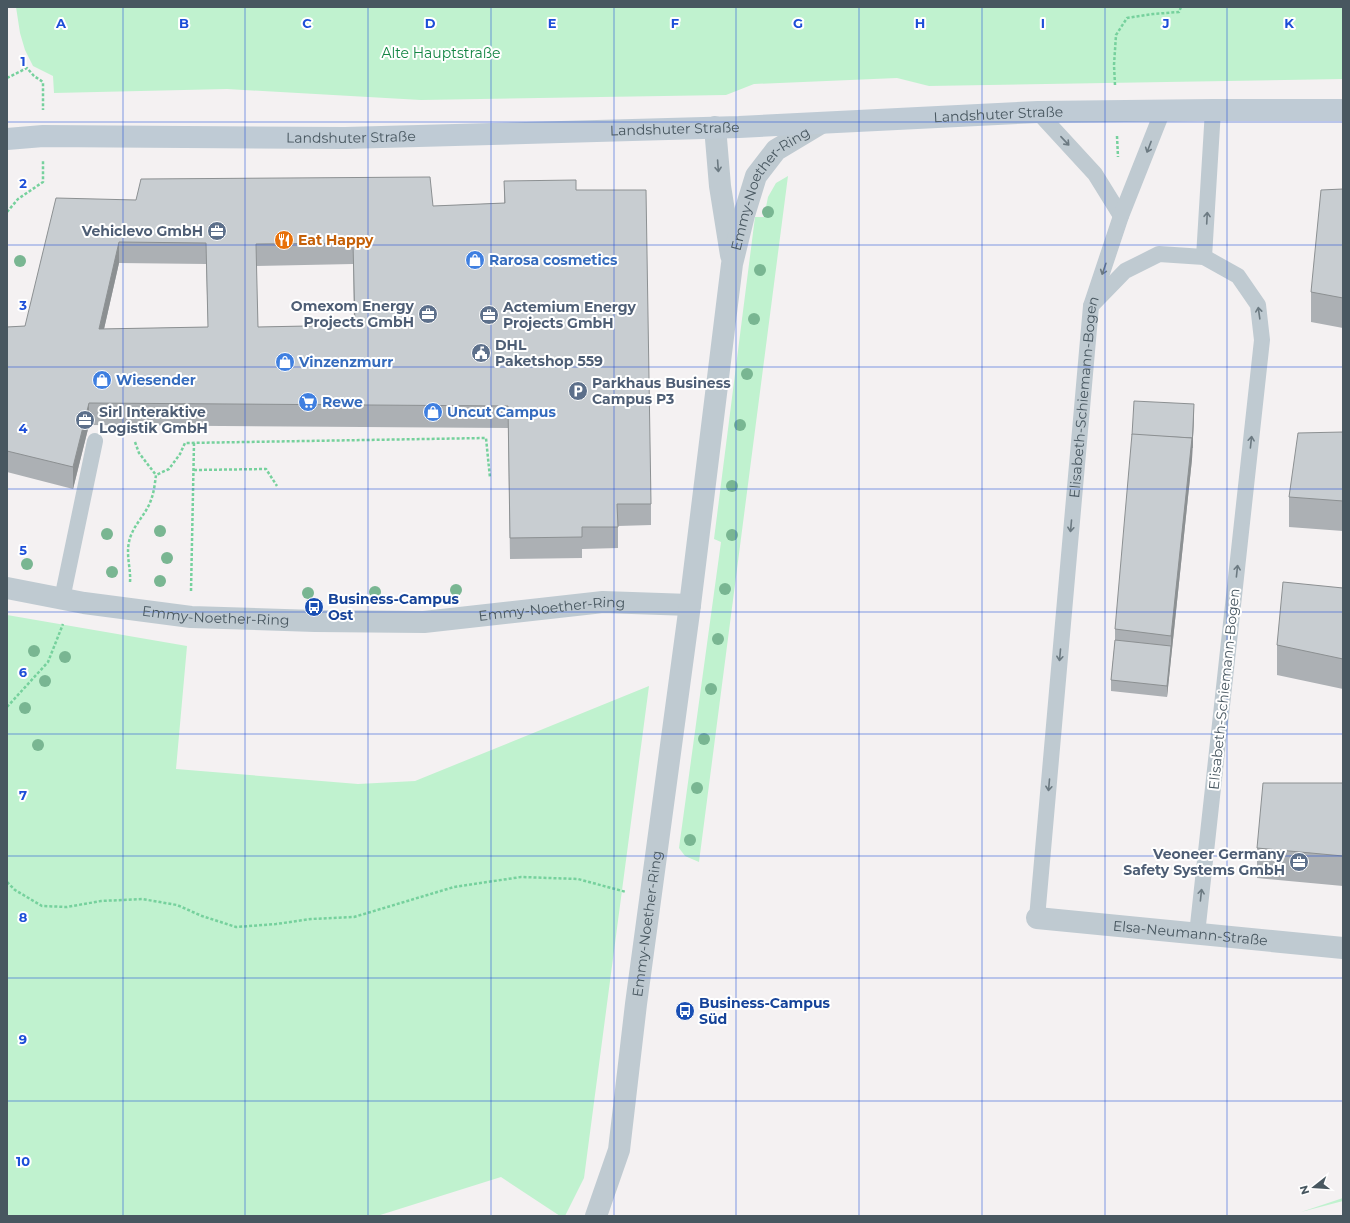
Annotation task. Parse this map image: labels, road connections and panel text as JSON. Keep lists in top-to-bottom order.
{
  "streets": {
    "main road": ["Landshuter Straße"],
    "street": ["Emmy-Noether-Ring", "Elsa-Neumann-Straße"],
    "lane": ["Elisabeth-Schiemann-Bogen"]
  },
  "crossings": [
    ["Landshuter Straße", "Emmy-Noether-Ring"],
    ["Elisabeth-Schiemann-Bogen", "Elsa-Neumann-Straße"]
  ],
  "parks": ["Alte Hauptstraße"],
  "places": {
    "office": [
      "Vehiclevo GmbH",
      "Omexom Energy Projects GmbH",
      "Actemium Energy Projects GmbH",
      "Sirl Interaktive Logistik GmbH",
      "Veoneer Germany Safety Systems GmbH"
    ],
    "restaurant": ["Eat Happy"],
    "shop": [
      "Rarosa cosmetics",
      "Vinzenzmurr",
      "Wiesender",
      "Uncut Campus"
    ],
    "public building": ["DHL Paketshop 559"],
    "parking": ["Parkhaus Business Campus P3"],
    "supermarket": ["Rewe"],
    "bus stop": ["Business-Campus Ost", "Business-Campus Süd"]
  },
  "north": "left",
  "grid": {
    "columns": [
      "A",
      "B",
      "C",
      "D",
      "E",
      "F",
      "G",
      "H",
      "I",
      "J",
      "K"
    ],
    "rows": [
      "1",
      "2",
      "3",
      "4",
      "5",
      "6",
      "7",
      "8",
      "9",
      "10"
    ]
  }
}
